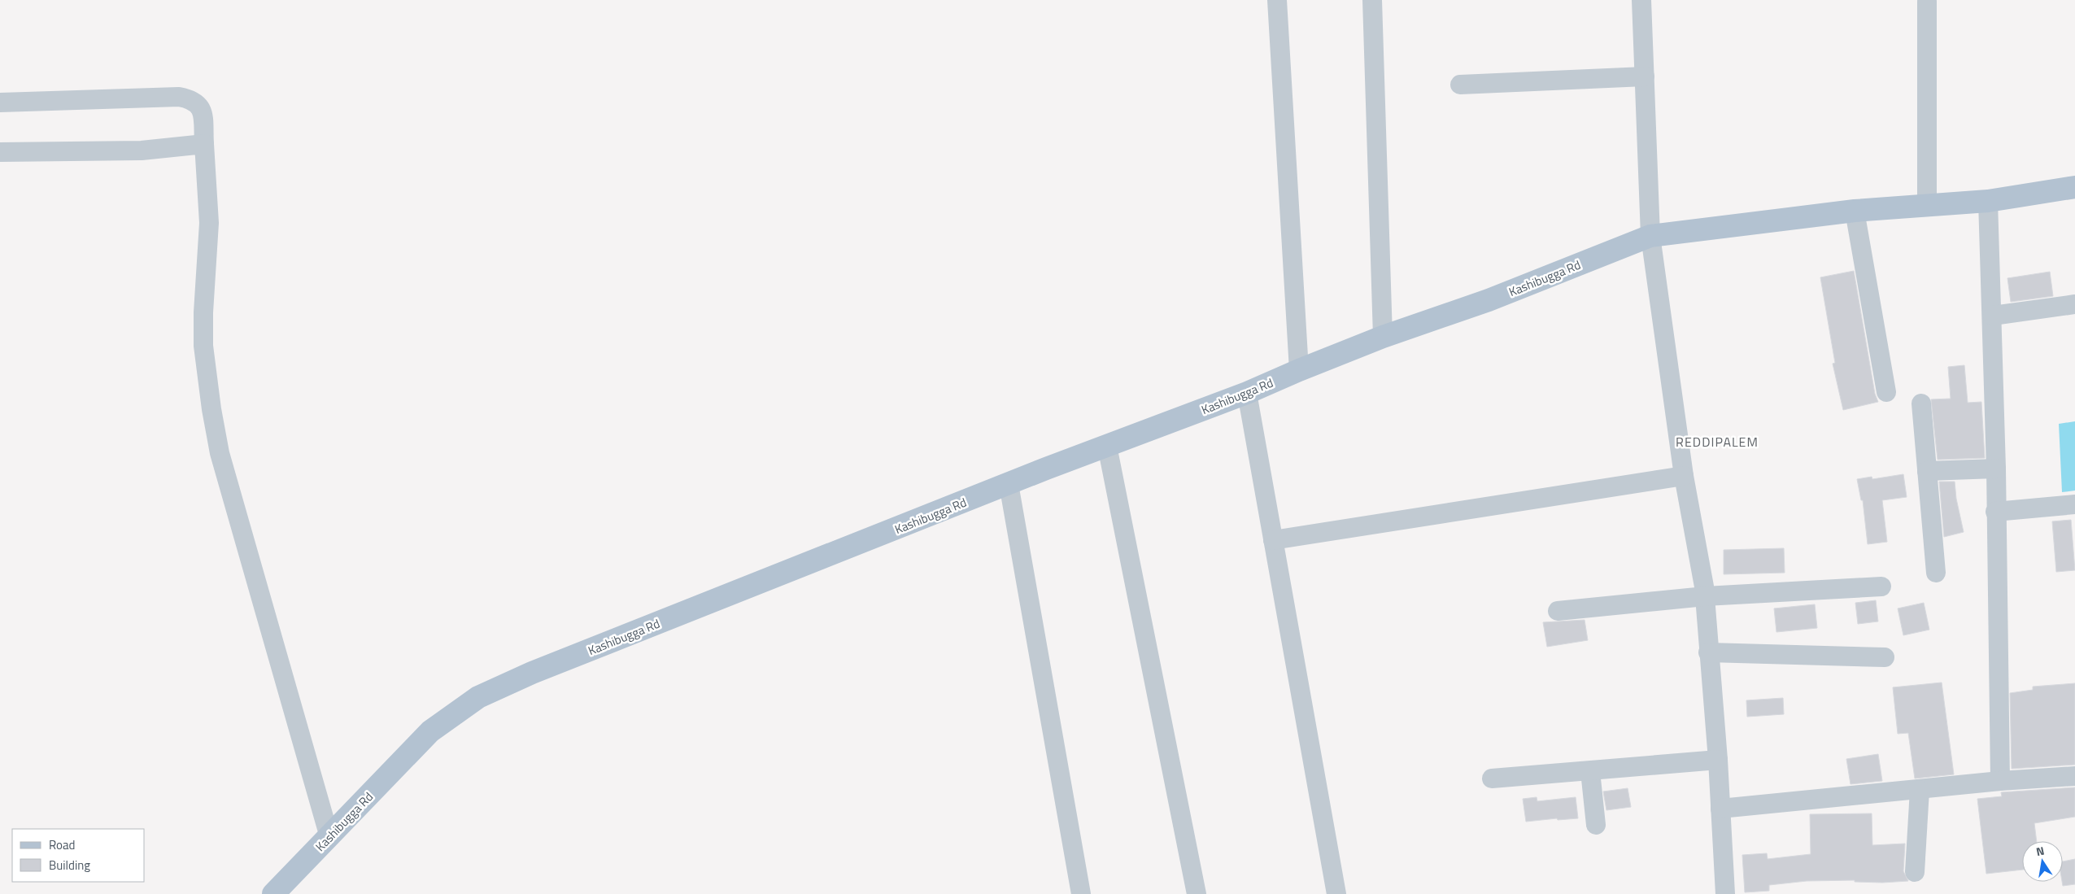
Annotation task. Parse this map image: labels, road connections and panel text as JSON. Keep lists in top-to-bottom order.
{
  "streets": {
    "main road": ["Kashibugga Rd"]
  },
  "districts": ["REDDIPALEM"],
  "legend": ["Road", "Building"],
  "north": "top"
}
